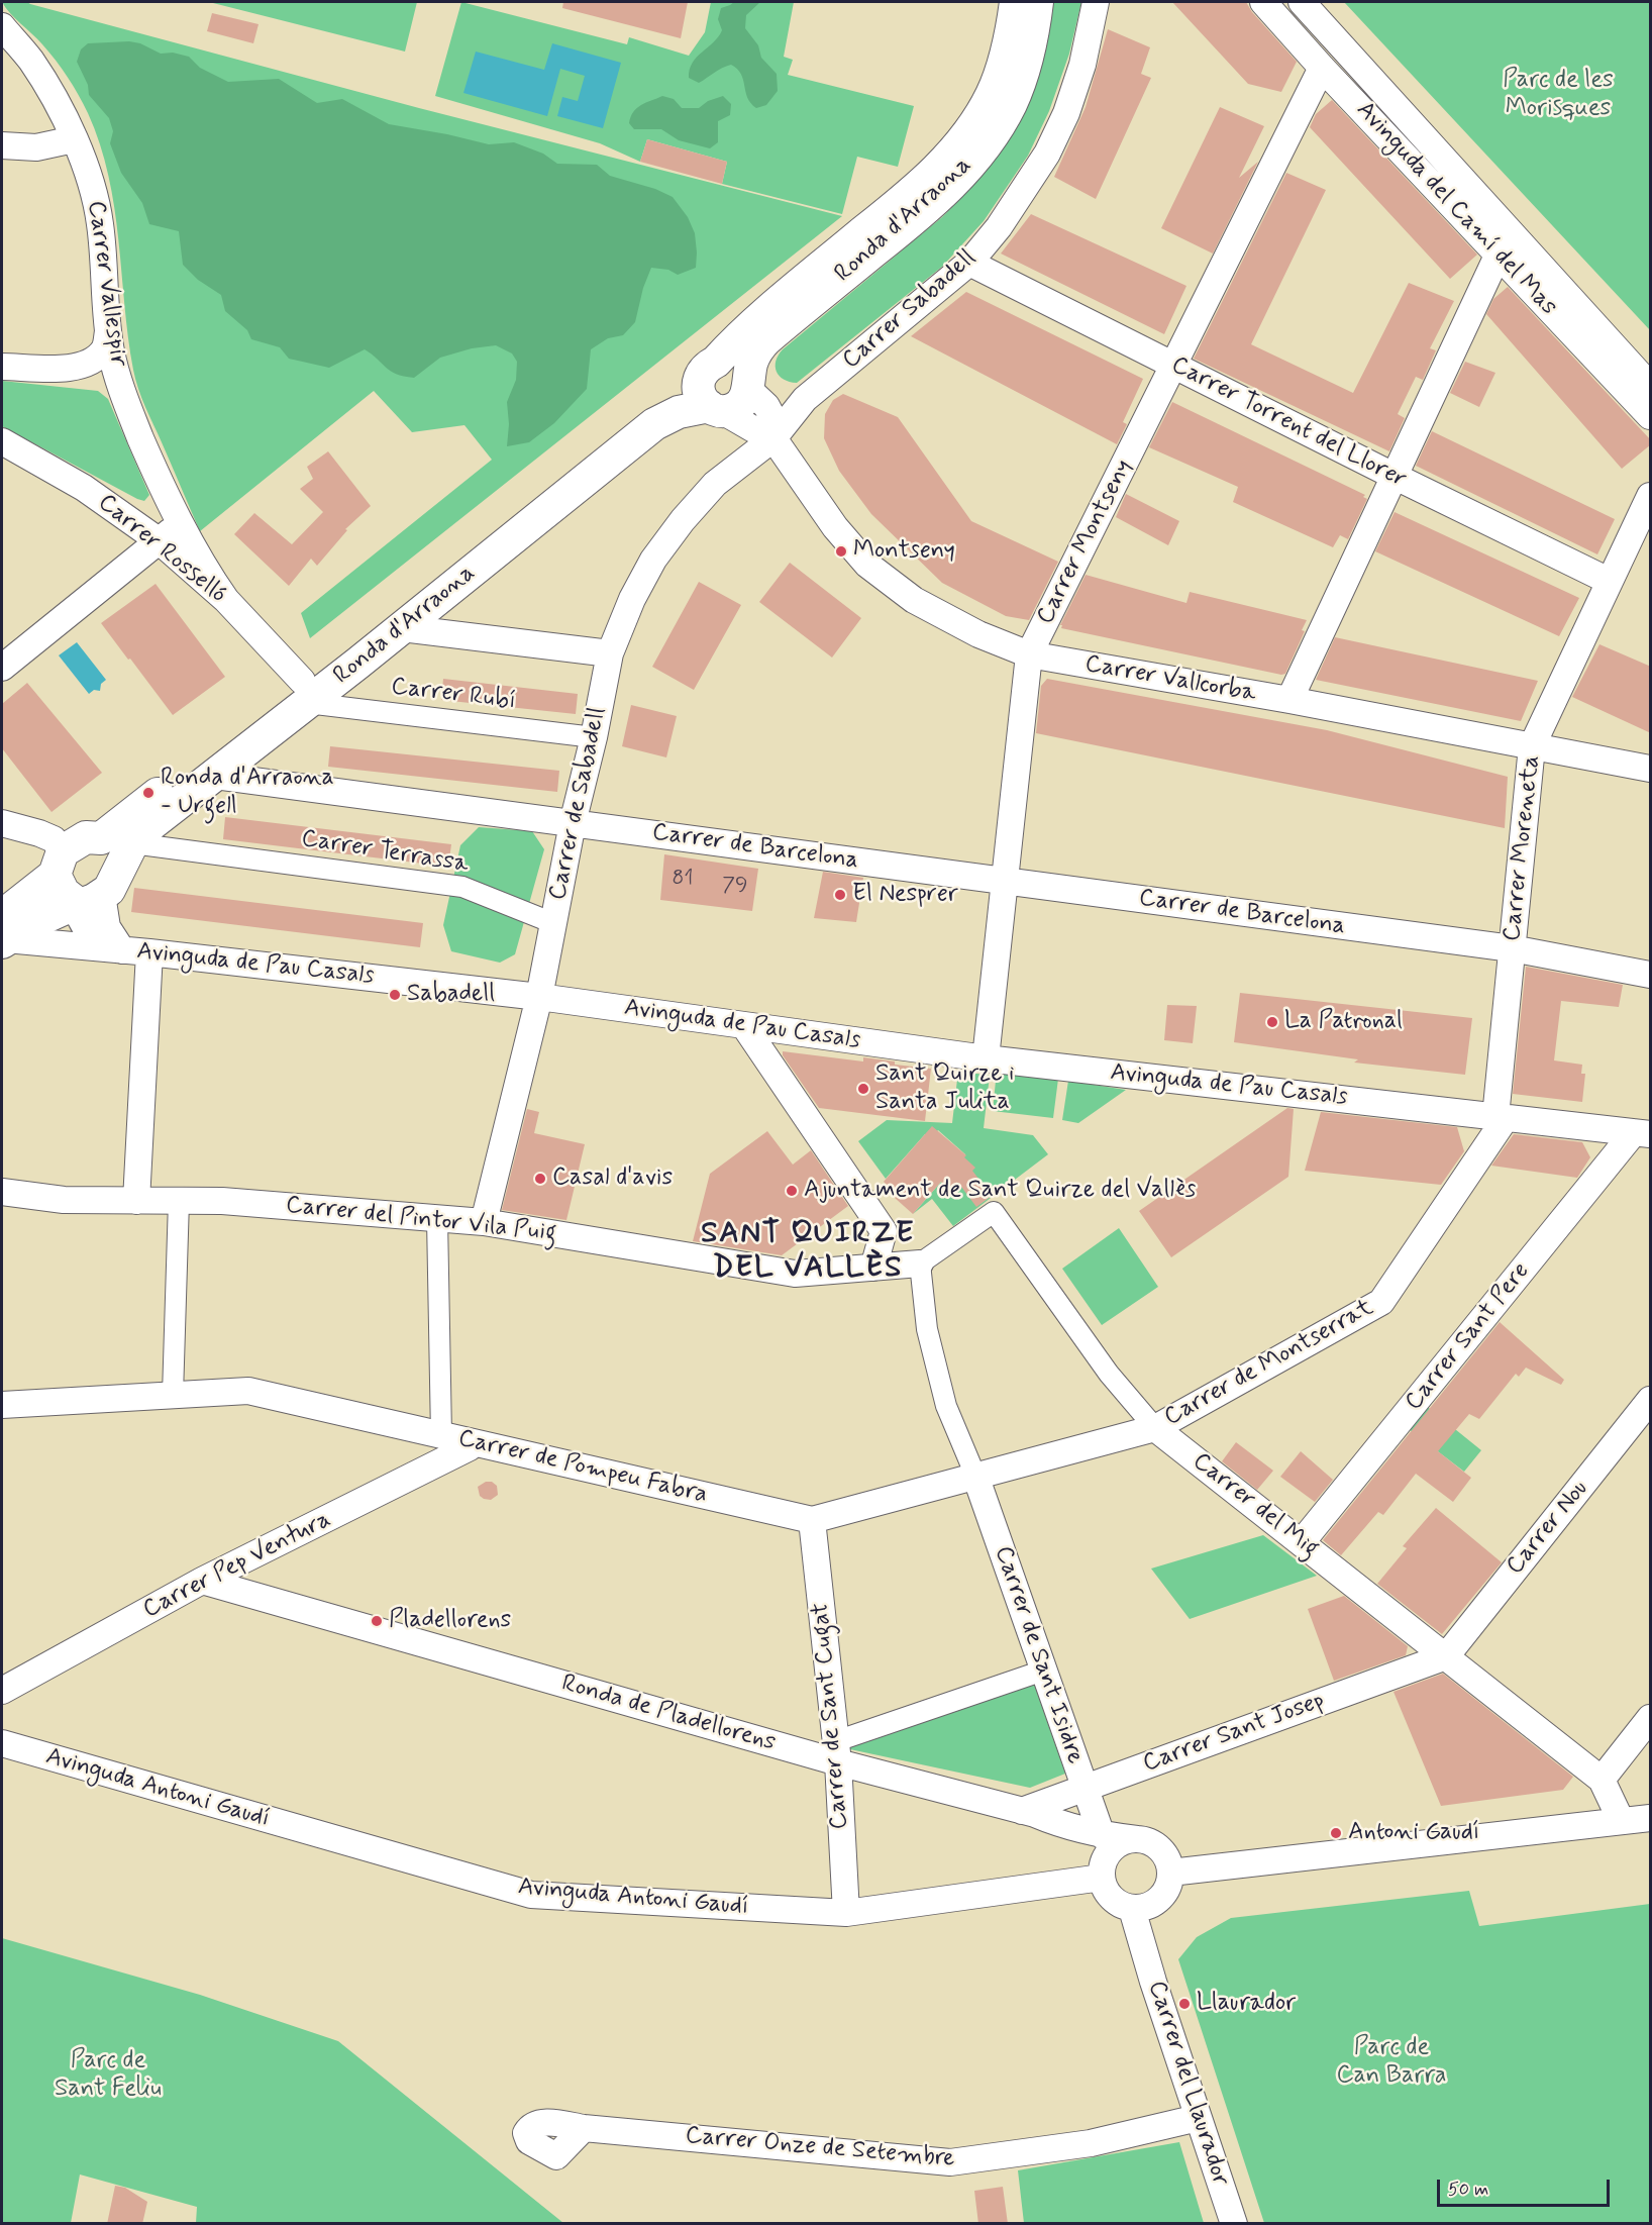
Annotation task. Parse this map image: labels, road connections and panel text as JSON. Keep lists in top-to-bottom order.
{
  "streets": {
    "street": [
      "Avinguda del Camí del Mas",
      "Ronda d'Arraona",
      "Carrer Vallespir",
      "Carrer Sabadell",
      "Carrer Torrent del Llorer",
      "Carrer Montseny",
      "Carrer Rosselló",
      "Carrer Vallcorba",
      "Carrer Rubí",
      "Carrer de Sabadell",
      "Carrer de Barcelona",
      "Carrer Moreneta",
      "Carrer Terrassa",
      "Avinguda de Pau Casals",
      "Carrer del Pintor Vila Puig",
      "Carrer Sant Pere",
      "Carrer de Montserrat",
      "Carrer de Pompeu Fabra",
      "Carrer del Mig",
      "Carrer Nou",
      "Carrer Pep Ventura",
      "Carrer de Sant Isidre",
      "Ronda de Pladellorens",
      "Carrer de Sant Cugat",
      "Carrer Sant Josep",
      "Avinguda Antoni Gaudí",
      "Carrer del Llaurador",
      "Carrer Onze de Setembre"
    ]
  },
  "crossings": [
    ["Avinguda del Camí del Mas", "Carrer Montseny"],
    ["Ronda d'Arraona", "Carrer Rosselló"],
    ["Ronda d'Arraona", "Carrer Vallcorba"],
    ["Ronda d'Arraona", "Carrer Rubí"],
    ["Ronda d'Arraona", "Carrer de Barcelona"],
    ["Ronda d'Arraona", "Carrer Terrassa"],
    ["Ronda d'Arraona", "Avinguda de Pau Casals"],
    ["Carrer Vallespir", "Carrer Rosselló"],
    ["Carrer Sabadell", "Carrer Torrent del Llorer"],
    ["Carrer Sabadell", "Carrer Vallcorba"],
    ["Carrer Sabadell", "Carrer de Sabadell"],
    ["Carrer Torrent del Llorer", "Carrer Montseny"],
    ["Carrer Torrent del Llorer", "Carrer Moreneta"],
    ["Carrer Montseny", "Carrer Vallcorba"],
    ["Carrer Montseny", "Carrer de Barcelona"],
    ["Carrer Montseny", "Avinguda de Pau Casals"],
    ["Carrer Rosselló", "Carrer Rubí"],
    ["Carrer Vallcorba", "Carrer de Sabadell"],
    ["Carrer Vallcorba", "Carrer Moreneta"],
    ["Carrer Rubí", "Carrer de Sabadell"],
    ["Carrer de Sabadell", "Carrer de Barcelona"],
    ["Carrer de Sabadell", "Carrer Terrassa"],
    ["Carrer de Sabadell", "Avinguda de Pau Casals"],
    ["Carrer de Sabadell", "Carrer del Pintor Vila Puig"],
    ["Carrer de Barcelona", "Carrer Moreneta"],
    ["Carrer Moreneta", "Avinguda de Pau Casals"],
    ["Carrer Moreneta", "Carrer de Montserrat"],
    ["Avinguda de Pau Casals", "Carrer Sant Pere"],
    ["Avinguda de Pau Casals", "Carrer de Montserrat"],
    ["Carrer del Pintor Vila Puig", "Carrer del Mig"],
    ["Carrer Sant Pere", "Carrer del Mig"],
    ["Carrer de Montserrat", "Carrer de Pompeu Fabra"],
    ["Carrer de Montserrat", "Carrer del Mig"],
    ["Carrer de Pompeu Fabra", "Carrer del Mig"],
    ["Carrer de Pompeu Fabra", "Carrer Pep Ventura"],
    ["Carrer de Pompeu Fabra", "Carrer de Sant Isidre"],
    ["Carrer de Pompeu Fabra", "Carrer de Sant Cugat"],
    ["Carrer del Mig", "Carrer Nou"],
    ["Carrer del Mig", "Carrer Sant Josep"],
    ["Carrer Nou", "Carrer Sant Josep"],
    ["Carrer Pep Ventura", "Ronda de Pladellorens"],
    ["Carrer de Sant Isidre", "Ronda de Pladellorens"],
    ["Carrer de Sant Isidre", "Carrer Sant Josep"],
    ["Ronda de Pladellorens", "Carrer de Sant Cugat"],
    ["Ronda de Pladellorens", "Carrer Sant Josep"],
    ["Ronda de Pladellorens", "Avinguda Antoni Gaudí"],
    ["Ronda de Pladellorens", "Carrer del Llaurador"],
    ["Carrer de Sant Cugat", "Avinguda Antoni Gaudí"],
    ["Avinguda Antoni Gaudí", "Carrer del Llaurador"],
    ["Carrer del Llaurador", "Carrer Onze de Setembre"]
  ],
  "districts": ["SANT QUIRZE DEL VALLÈS"],
  "parks": ["Parc de les Morisques", "Parc de Can Barra", "Parc de Sant Feliu"],
  "places": [
    "Montseny",
    "Ronda d'Arraona - Urgell",
    "El Nesprer",
    "Sabadell",
    "La Patronal",
    "Sant Quirze i Santa Julita",
    "Casal d'avis",
    "Ajuntament de Sant Quirze del Vallès",
    "Pladellorens",
    "Antoni Gaudí",
    "Llaurador"
  ],
  "house_numbers": ["81", "79"],
  "scale_bar": "50 m"
}
